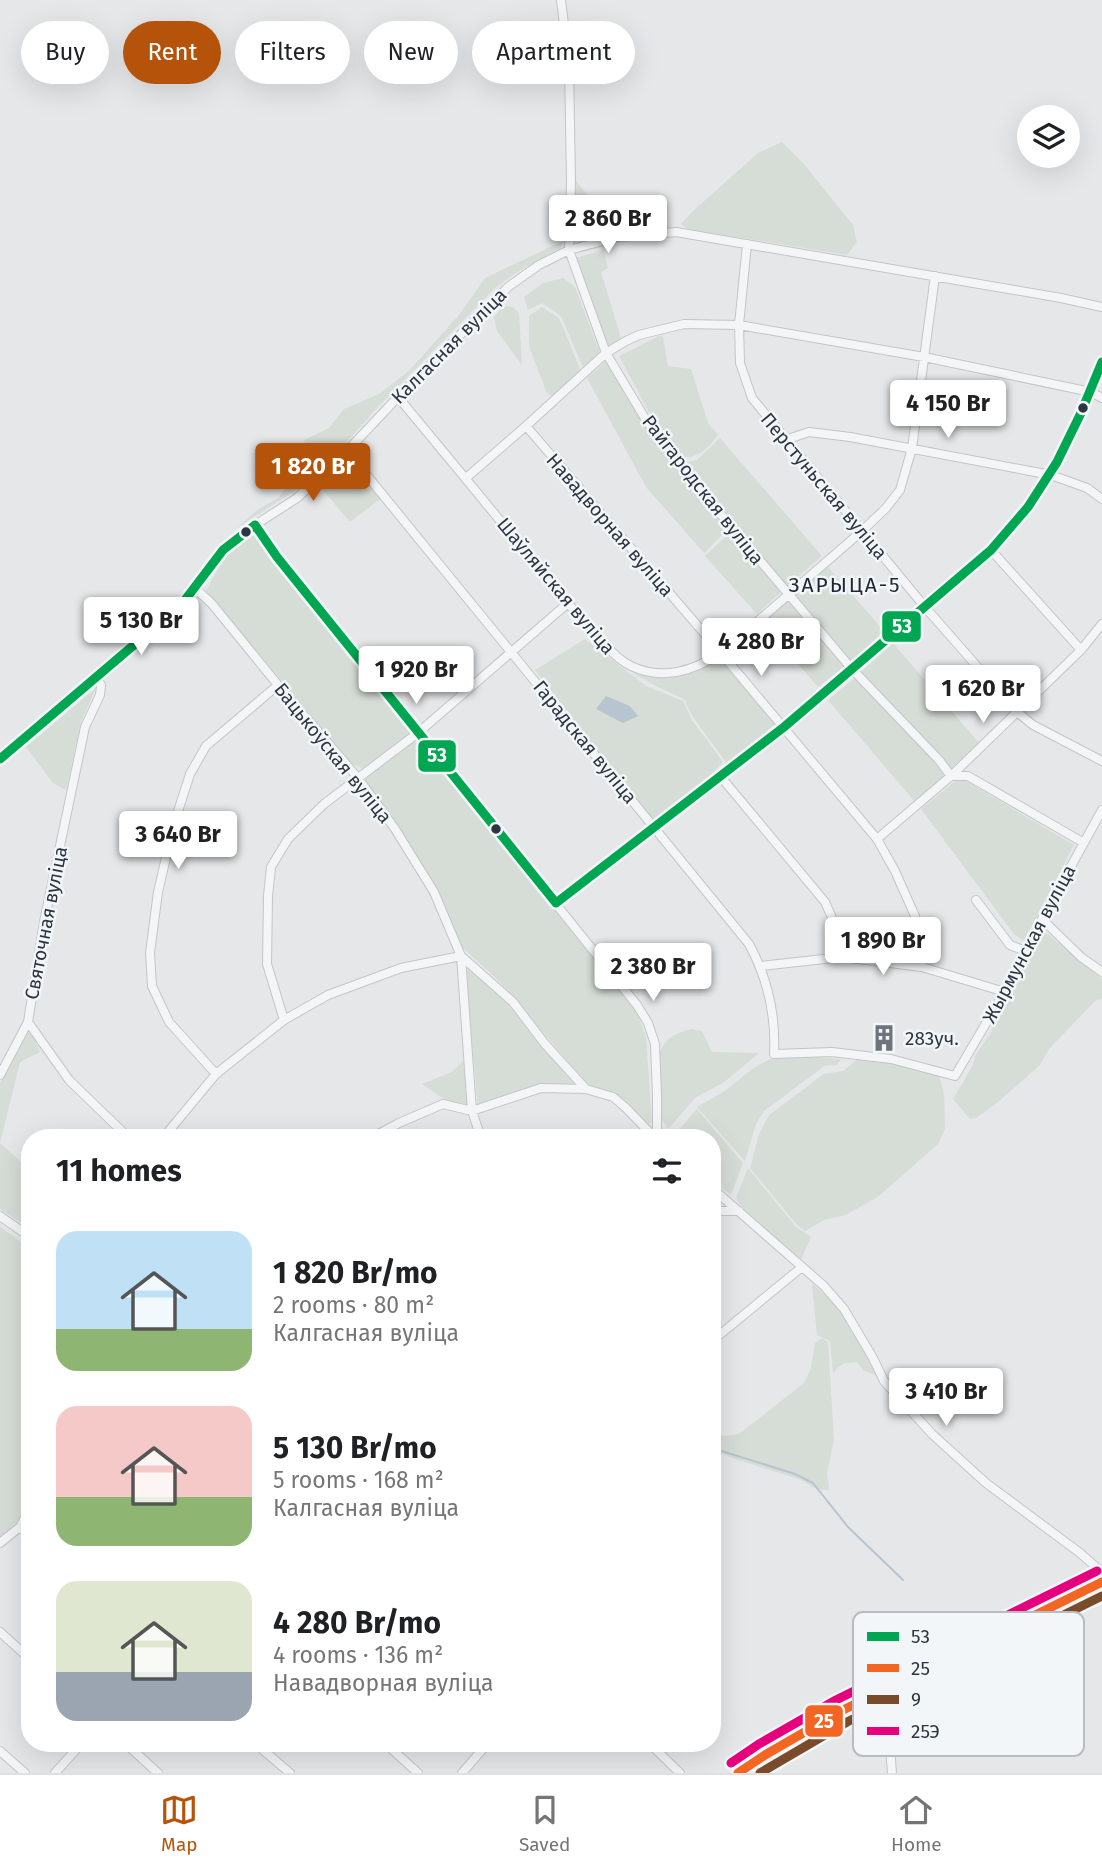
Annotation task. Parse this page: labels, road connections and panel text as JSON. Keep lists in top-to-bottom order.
{
  "streets": {
    "street": [
      "Калгасная вуліца",
      "Перстуньская вуліца",
      "Райгародская вуліца",
      "Навадворная вуліца",
      "Шаўляйская вуліца",
      "Гарадская вуліца",
      "Бацькоўская вуліца",
      "Святочная вуліца",
      "Жырмунская вуліца"
    ]
  },
  "crossings": [
    ["Калгасная вуліца", "Перстуньская вуліца"],
    ["Калгасная вуліца", "Райгародская вуліца"],
    ["Калгасная вуліца", "Шаўляйская вуліца"],
    ["Калгасная вуліца", "Гарадская вуліца"],
    ["Калгасная вуліца", "Бацькоўская вуліца"],
    ["Калгасная вуліца", "Святочная вуліца"],
    ["Перстуньская вуліца", "Шаўляйская вуліца"],
    ["Райгародская вуліца", "Шаўляйская вуліца"],
    ["Навадворная вуліца", "Шаўляйская вуліца"],
    ["Гарадская вуліца", "Жырмунская вуліца"]
  ],
  "districts": ["ЗАРЫЦА-5"],
  "places": {
    "building": ["283уч."]
  },
  "lines": [
    "transit line 53",
    "transit line 25Э",
    "transit line 25",
    "transit line 9"
  ],
  "legend": [
    "53",
    "25",
    "9",
    "25Э"
  ],
  "page": {
    "chip": [
      "Buy",
      "Rent",
      "Filters",
      "New",
      "Apartment"
    ],
    "price": [
      "2 860 Br",
      "4 150 Br",
      "1 820 Br",
      "5 130 Br",
      "4 280 Br",
      "1 920 Br",
      "1 620 Br",
      "3 640 Br",
      "1 890 Br",
      "2 380 Br",
      "3 410 Br"
    ],
    "heading": "11 homes",
    "list": [
      {
        "name": "1 820 Br/mo",
        "note": "2 rooms · 80 m² · Калгасная вуліца"
      },
      {
        "name": "5 130 Br/mo",
        "note": "5 rooms · 168 m² · Калгасная вуліца"
      },
      {
        "name": "4 280 Br/mo",
        "note": "4 rooms · 136 m² · Навадворная вуліца"
      }
    ],
    "tabs": ["Map", "Saved", "Home"]
  }
}
